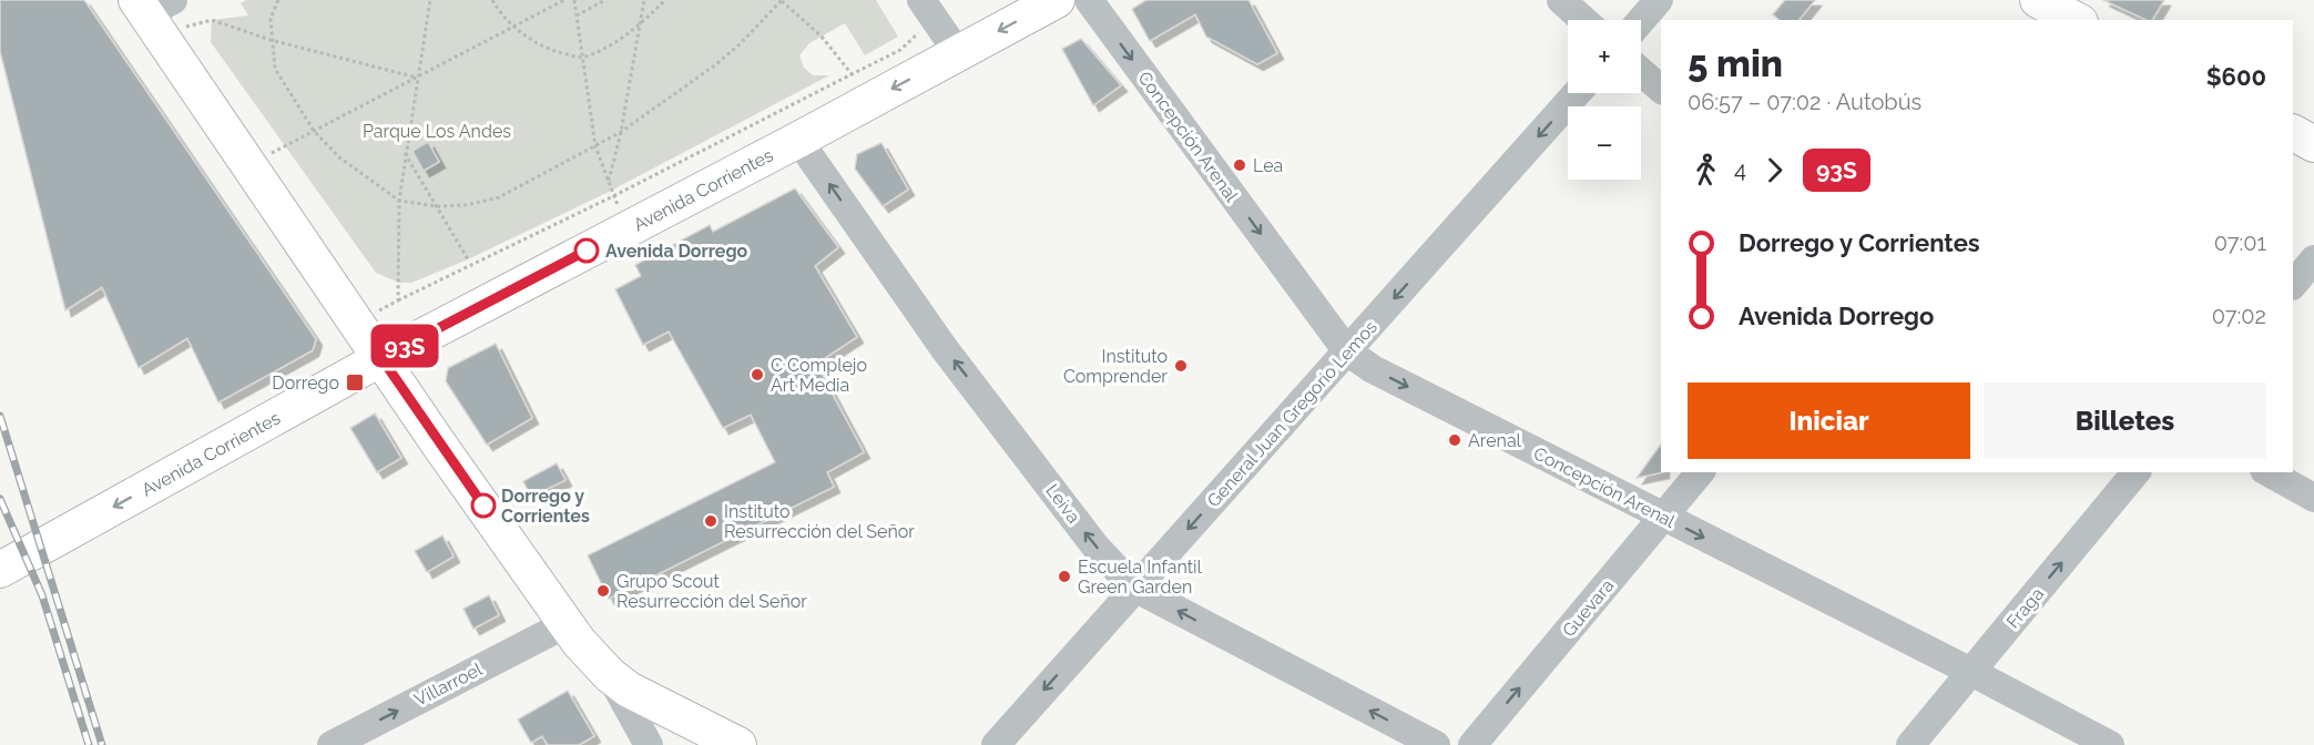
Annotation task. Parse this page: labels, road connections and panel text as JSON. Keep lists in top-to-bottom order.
{
  "streets": {
    "main road": ["Avenida Corrientes"],
    "street": [
      "Concepción Arenal",
      "General Juan Gregorio Lemos",
      "Leiva",
      "Guevara",
      "Fraga",
      "Villarroel"
    ]
  },
  "crossings": [
    ["Concepción Arenal", "General Juan Gregorio Lemos"],
    ["Concepción Arenal", "Guevara"],
    ["Concepción Arenal", "Fraga"],
    ["Avenida Corrientes", "Leiva"],
    ["General Juan Gregorio Lemos", "Leiva"]
  ],
  "one_way": [
    "Concepción Arenal",
    "Avenida Corrientes",
    "General Juan Gregorio Lemos",
    "Leiva",
    "Guevara",
    "Fraga",
    "Villarroel"
  ],
  "parks": ["Parque Los Andes"],
  "places": {
    "other": [
      "Lea",
      "Avenida Dorrego",
      "Instituto Comprender",
      "C Complejo Art Media",
      "Arenal",
      "Dorrego y Corrientes",
      "Instituto Resurrección del Señor",
      "Escuela Infantil Green Garden",
      "Grupo Scout Resurrección del Señor"
    ],
    "transit": ["Dorrego"]
  },
  "lines": ["bus line 93S"],
  "page": {
    "on_map": "93S",
    "map_buttons": ["+", "−"],
    "heading": ["5 min", "06:57 – 07:02 · Autobús", "$600"],
    "legs": ["4", "93S"],
    "list": [
      {
        "name": "Dorrego y Corrientes",
        "value": "07:01"
      },
      {
        "name": "Avenida Dorrego",
        "value": "07:02"
      }
    ],
    "buttons": ["Iniciar", "Billetes"]
  }
}
